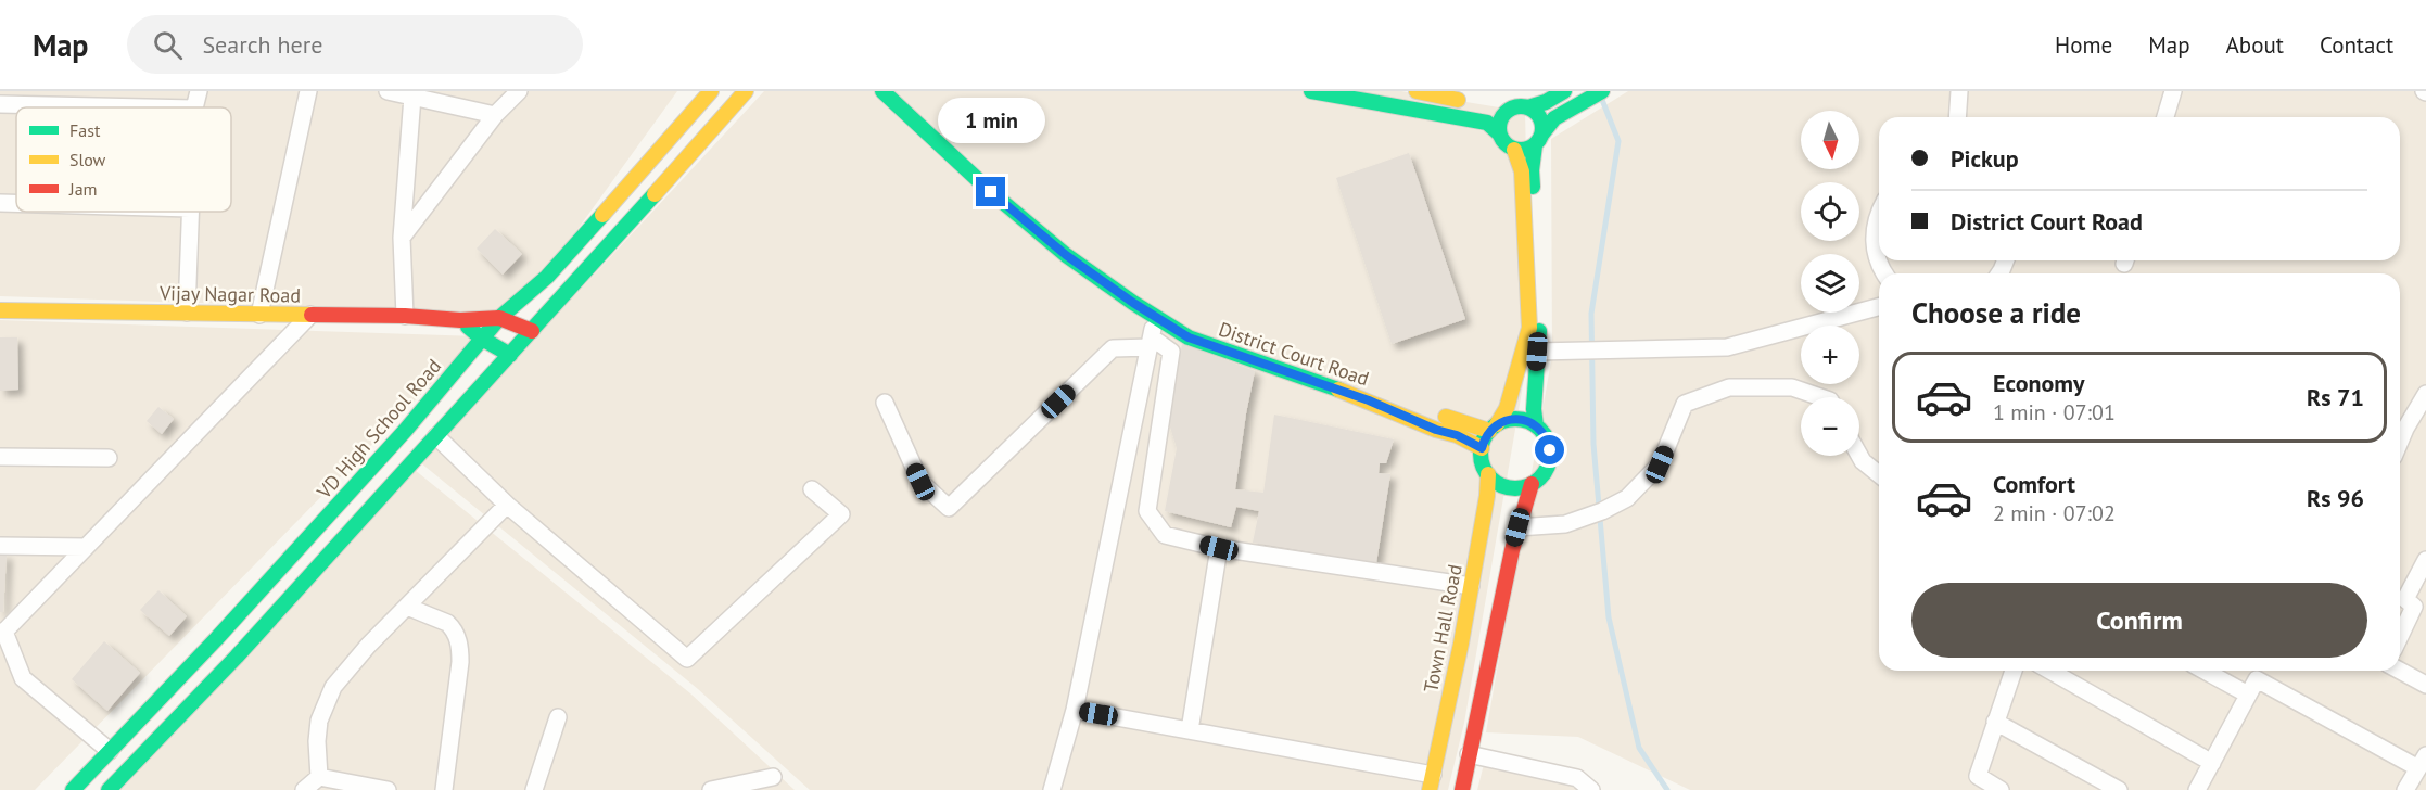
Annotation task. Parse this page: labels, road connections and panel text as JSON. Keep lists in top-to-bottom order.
{
  "streets": {
    "street": [
      "Vijay Nagar Road",
      "District Court Road",
      "VD High School Road",
      "Town Hall Road"
    ]
  },
  "crossings": [
    ["Vijay Nagar Road", "VD High School Road"],
    ["District Court Road", "Town Hall Road"]
  ],
  "legend": ["Fast", "Slow", "Jam"],
  "north": "bottom",
  "page": {
    "header": "Map",
    "search": "Search here",
    "nav": [
      "Home",
      "Map",
      "About",
      "Contact"
    ],
    "bubble": "1 min",
    "map_buttons": ["+", "−"],
    "banner": ["Pickup", "District Court Road"],
    "heading": "Choose a ride",
    "list": [
      {
        "name": "Economy",
        "note": "1 min · 07:01",
        "value": "Rs 71"
      },
      {
        "name": "Comfort",
        "note": "2 min · 07:02",
        "value": "Rs 96"
      }
    ],
    "buttons": "Confirm"
  }
}
